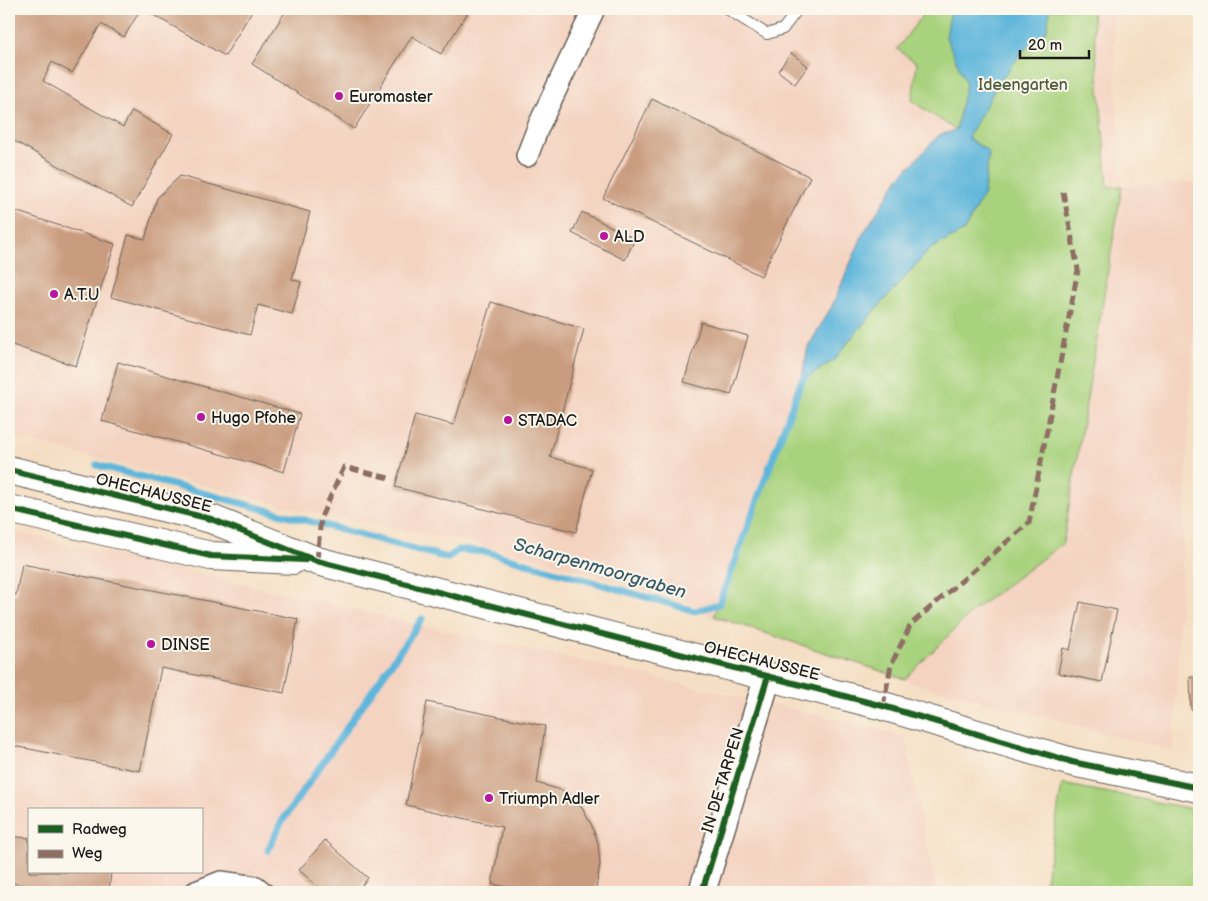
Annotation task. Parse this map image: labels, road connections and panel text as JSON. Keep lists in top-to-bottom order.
{
  "streets": {
    "main road": ["OHECHAUSSEE"],
    "street": ["IN DE TARPEN"]
  },
  "crossings": [
    ["OHECHAUSSEE", "IN DE TARPEN"]
  ],
  "water": ["Scharpenmoorgraben"],
  "parks": ["Ideengarten"],
  "places": [
    "Euromaster",
    "ALD",
    "A.T.U",
    "Hugo Pfohe",
    "STADAC",
    "DINSE",
    "Triumph Adler"
  ],
  "legend": ["Radweg", "Weg"],
  "scale_bar": "20 m"
}
